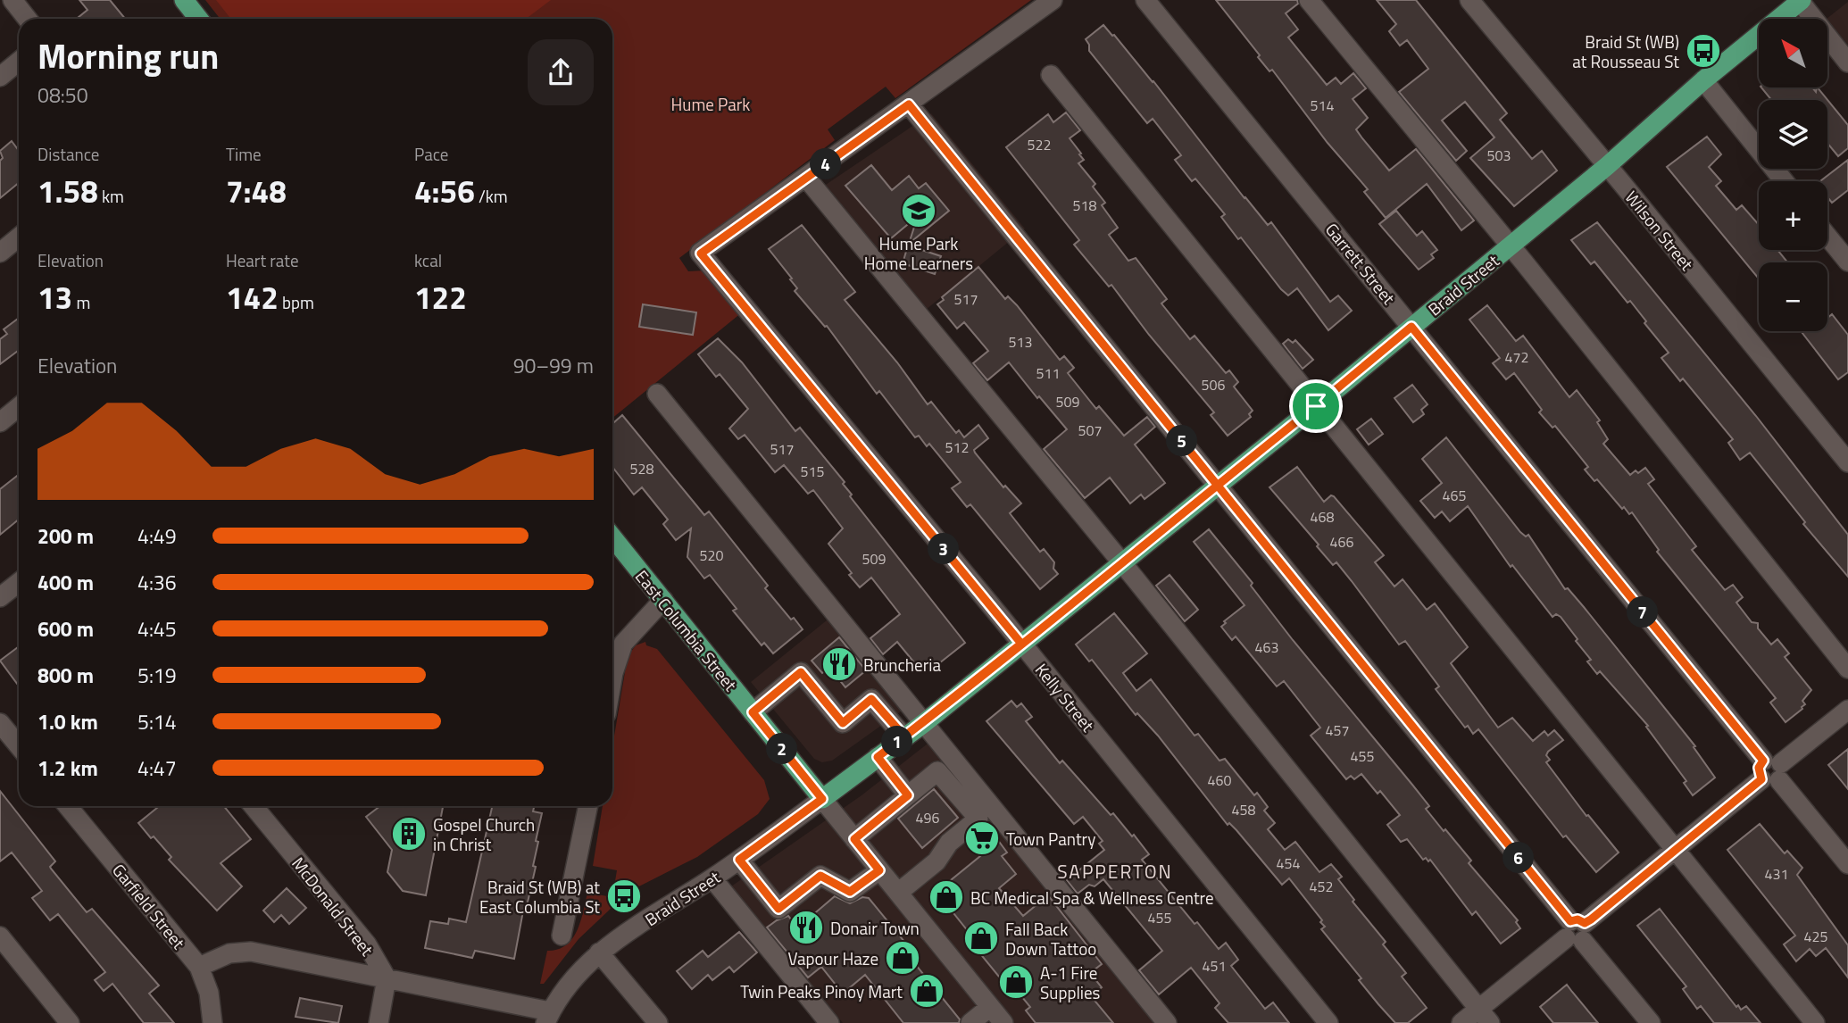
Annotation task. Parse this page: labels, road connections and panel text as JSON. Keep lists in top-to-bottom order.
{
  "streets": {
    "main road": ["Braid Street", "East Columbia Street"],
    "street": [
      "Wilson Street",
      "Garrett Street",
      "Kelly Street",
      "Garfield Street",
      "McDonald Street"
    ]
  },
  "crossings": [
    ["Wilson Street", "Braid Street"],
    ["Garrett Street", "Braid Street"],
    ["Braid Street", "East Columbia Street"],
    ["Braid Street", "Kelly Street"],
    ["Braid Street", "Garfield Street"],
    ["Braid Street", "McDonald Street"]
  ],
  "districts": ["SAPPERTON"],
  "parks": ["Hume Park"],
  "places": {
    "bus stop": ["Braid St (WB) at Rousseau St", "Braid St (WB) at East Columbia St"],
    "school or university": ["Hume Park Home Learners"],
    "restaurant": ["Bruncheria", "Donair Town"],
    "building": ["Gospel Church in Christ"],
    "supermarket": ["Town Pantry"],
    "shop": [
      "BC Medical Spa & Wellness Centre",
      "Fall Back Down Tattoo",
      "Vapour Haze",
      "A-1 Fire Supplies",
      "Twin Peaks Pinoy Mart"
    ]
  },
  "house_numbers": [
    "514",
    "522",
    "503",
    "518",
    "517",
    "513",
    "472",
    "511",
    "506",
    "509",
    "507",
    "512",
    "517",
    "528",
    "515",
    "465",
    "468",
    "466",
    "520",
    "509",
    "463",
    "457",
    "455",
    "460",
    "458",
    "496",
    "454",
    "431",
    "452",
    "455",
    "425",
    "451"
  ],
  "north": "top left",
  "page": {
    "map_buttons": ["+", "−"],
    "heading": ["Morning run", "08:50"],
    "stats": [
      ["Distance", "1.58 km"],
      ["Time", "7:48"],
      ["Pace", "4:56 /km"],
      ["Elevation", "13 m"],
      ["Heart rate", "142 bpm"],
      ["kcal", "122"]
    ],
    "pins": [
      "4",
      "5",
      "3",
      "7",
      "1",
      "2",
      "6"
    ],
    "chart": ["Elevation", "90–99 m"],
    "list": [
      {
        "name": "200 m",
        "note": "4:49"
      },
      {
        "name": "400 m",
        "note": "4:36"
      },
      {
        "name": "600 m",
        "note": "4:45"
      },
      {
        "name": "800 m",
        "note": "5:19"
      },
      {
        "name": "1.0 km",
        "note": "5:14"
      },
      {
        "name": "1.2 km",
        "note": "4:47"
      }
    ]
  }
}
